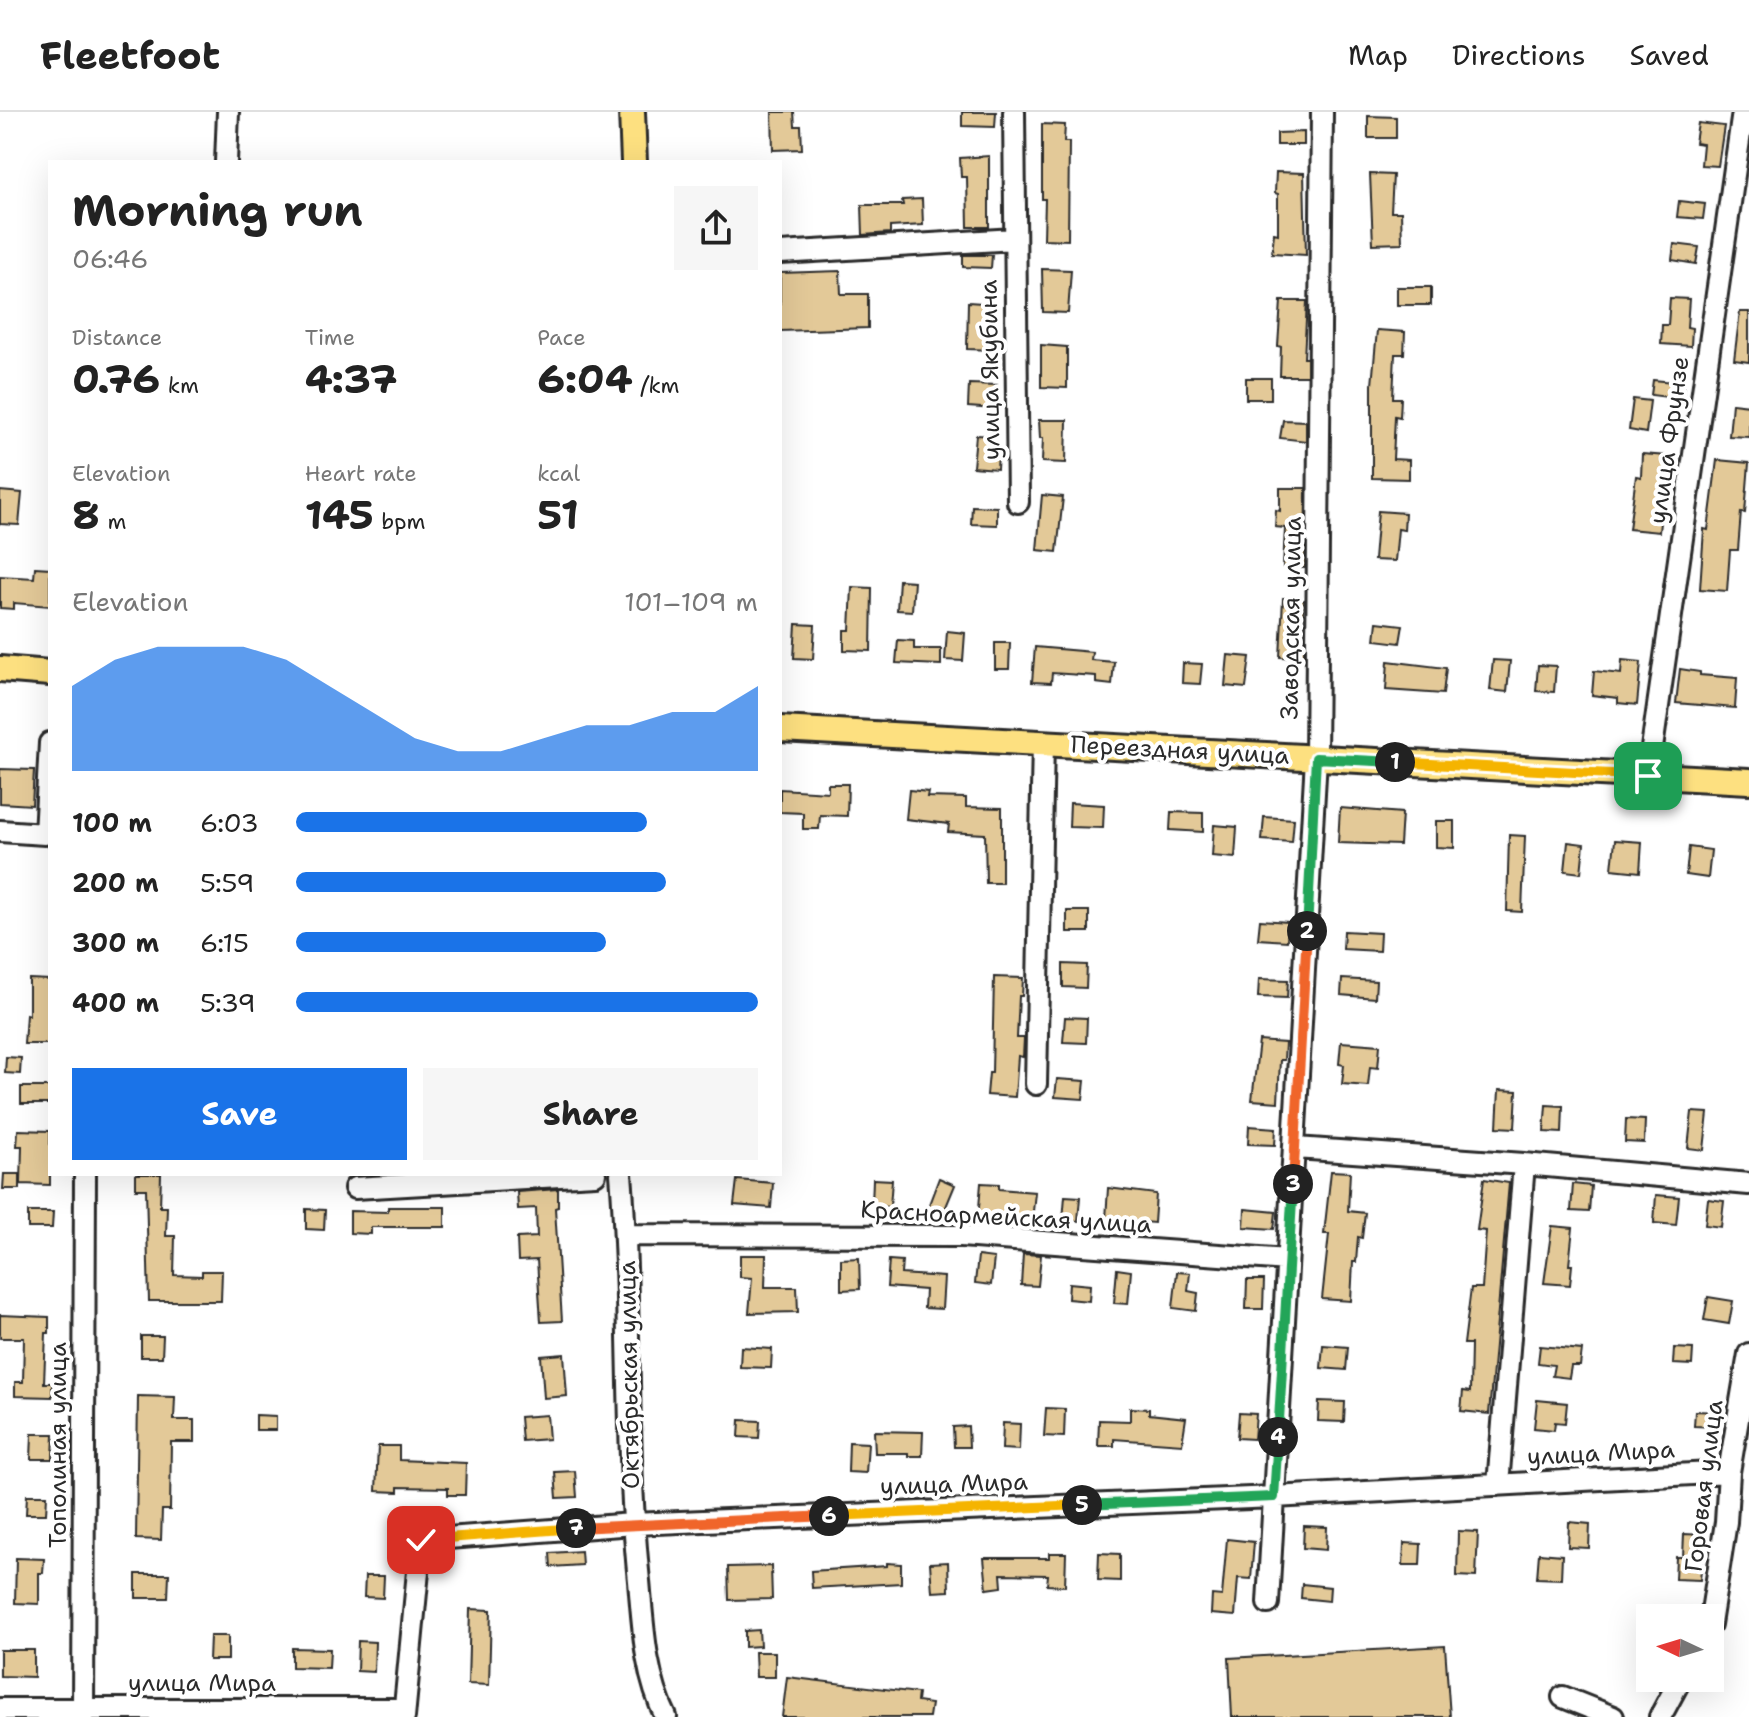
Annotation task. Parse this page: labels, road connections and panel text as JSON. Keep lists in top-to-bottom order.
{
  "streets": {
    "main road": ["Переездная улица"],
    "street": [
      "улица Якубина",
      "улица Фрунзе",
      "Заводская улица",
      "Красноармейская улица",
      "Октябрьская улица",
      "Тополиная улица",
      "улица Мира",
      "Горовая улица"
    ]
  },
  "crossings": [
    ["улица Фрунзе", "Переездная улица"],
    ["Заводская улица", "Переездная улица"],
    ["Заводская улица", "Красноармейская улица"],
    ["Заводская улица", "улица Мира"],
    ["Красноармейская улица", "Октябрьская улица"],
    ["Октябрьская улица", "улица Мира"],
    ["Тополиная улица", "улица Мира"],
    ["улица Мира", "Горовая улица"]
  ],
  "north": "left",
  "page": {
    "header": "Fleetfoot",
    "nav": ["Map", "Directions", "Saved"],
    "heading": ["Morning run", "06:46"],
    "stats": [
      ["Distance", "0.76 km"],
      ["Time", "4:37"],
      ["Pace", "6:04 /km"],
      ["Elevation", "8 m"],
      ["Heart rate", "145 bpm"],
      ["kcal", "51"]
    ],
    "chart": ["Elevation", "101–109 m"],
    "pins": [
      "1",
      "2",
      "3",
      "4",
      "5",
      "6",
      "7"
    ],
    "list": [
      {
        "name": "100 m",
        "note": "6:03"
      },
      {
        "name": "200 m",
        "note": "5:59"
      },
      {
        "name": "300 m",
        "note": "6:15"
      },
      {
        "name": "400 m",
        "note": "5:39"
      }
    ],
    "buttons": ["Save", "Share"]
  }
}
